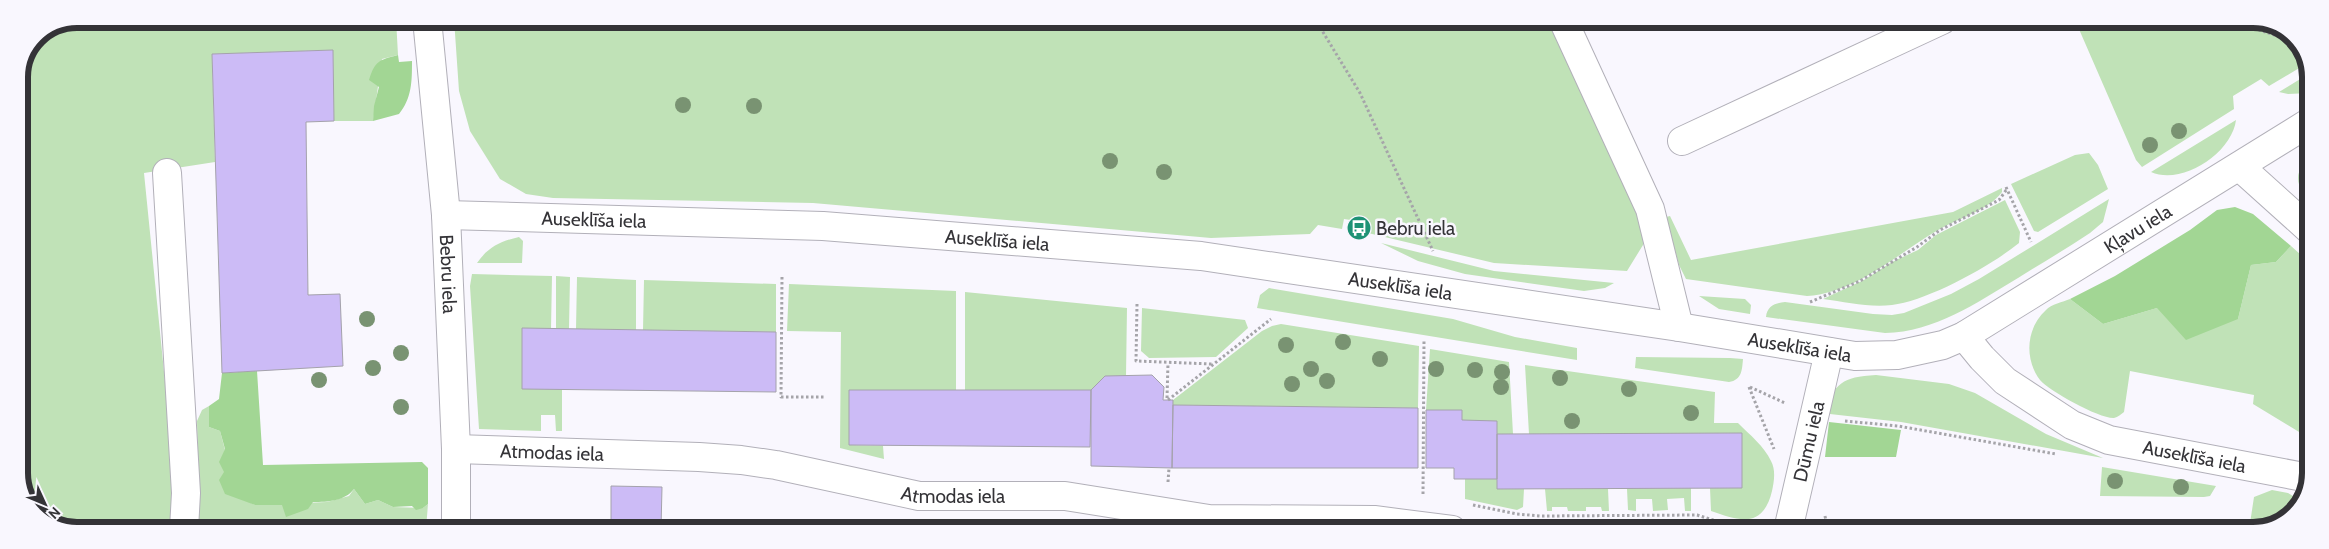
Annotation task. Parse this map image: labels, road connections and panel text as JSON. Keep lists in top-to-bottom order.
{
  "streets": {
    "street": [
      "Auseklīša iela",
      "Kļavu iela",
      "Bebru iela",
      "Dūmu iela",
      "Atmodas iela"
    ]
  },
  "crossings": [
    ["Auseklīša iela", "Kļavu iela"],
    ["Auseklīša iela", "Bebru iela"],
    ["Auseklīša iela", "Dūmu iela"],
    ["Bebru iela", "Atmodas iela"]
  ],
  "places": {
    "bus stop": ["Bebru iela"]
  },
  "north": "bottom right"
}
